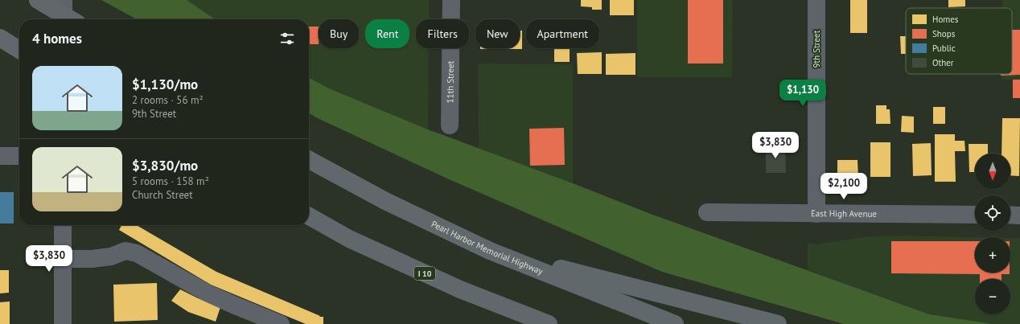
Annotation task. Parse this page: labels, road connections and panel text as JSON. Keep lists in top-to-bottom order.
{
  "streets": {
    "highway": ["Pearl Harbor Memorial Highway", "I 10"],
    "street": ["9th Street", "11th Street", "East High Avenue"]
  },
  "crossings": [
    ["9th Street", "East High Avenue"]
  ],
  "legend": [
    "Homes",
    "Shops",
    "Public",
    "Other"
  ],
  "north": "bottom",
  "page": {
    "chip": [
      "Buy",
      "Rent",
      "Filters",
      "New",
      "Apartment"
    ],
    "heading": "4 homes",
    "list": [
      {
        "name": "$1,130/mo",
        "note": "2 rooms · 56 m² · 9th Street"
      },
      {
        "name": "$3,830/mo",
        "note": "5 rooms · 158 m² · Church Street"
      }
    ],
    "price": [
      "$1,130",
      "$3,830",
      "$2,100",
      "$3,830"
    ],
    "map_buttons": ["+", "−"]
  }
}
